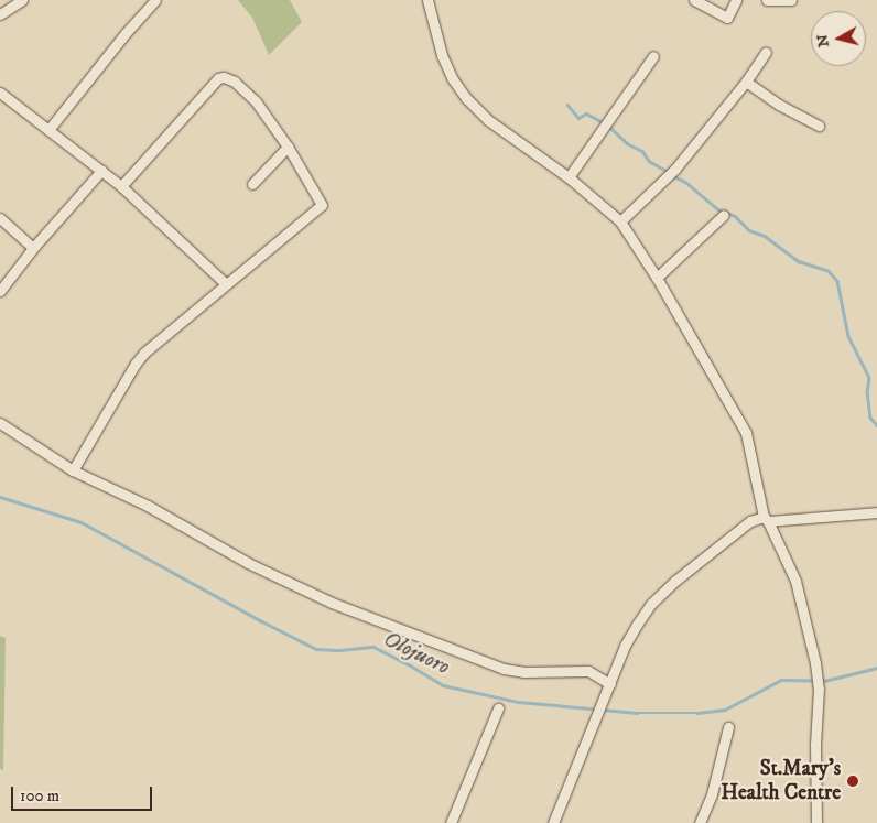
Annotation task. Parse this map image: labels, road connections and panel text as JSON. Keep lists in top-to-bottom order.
{
  "water": ["Olojuoro"],
  "places": ["St.Mary's Health Centre"],
  "scale_bar": "100 m",
  "north": "left"
}
